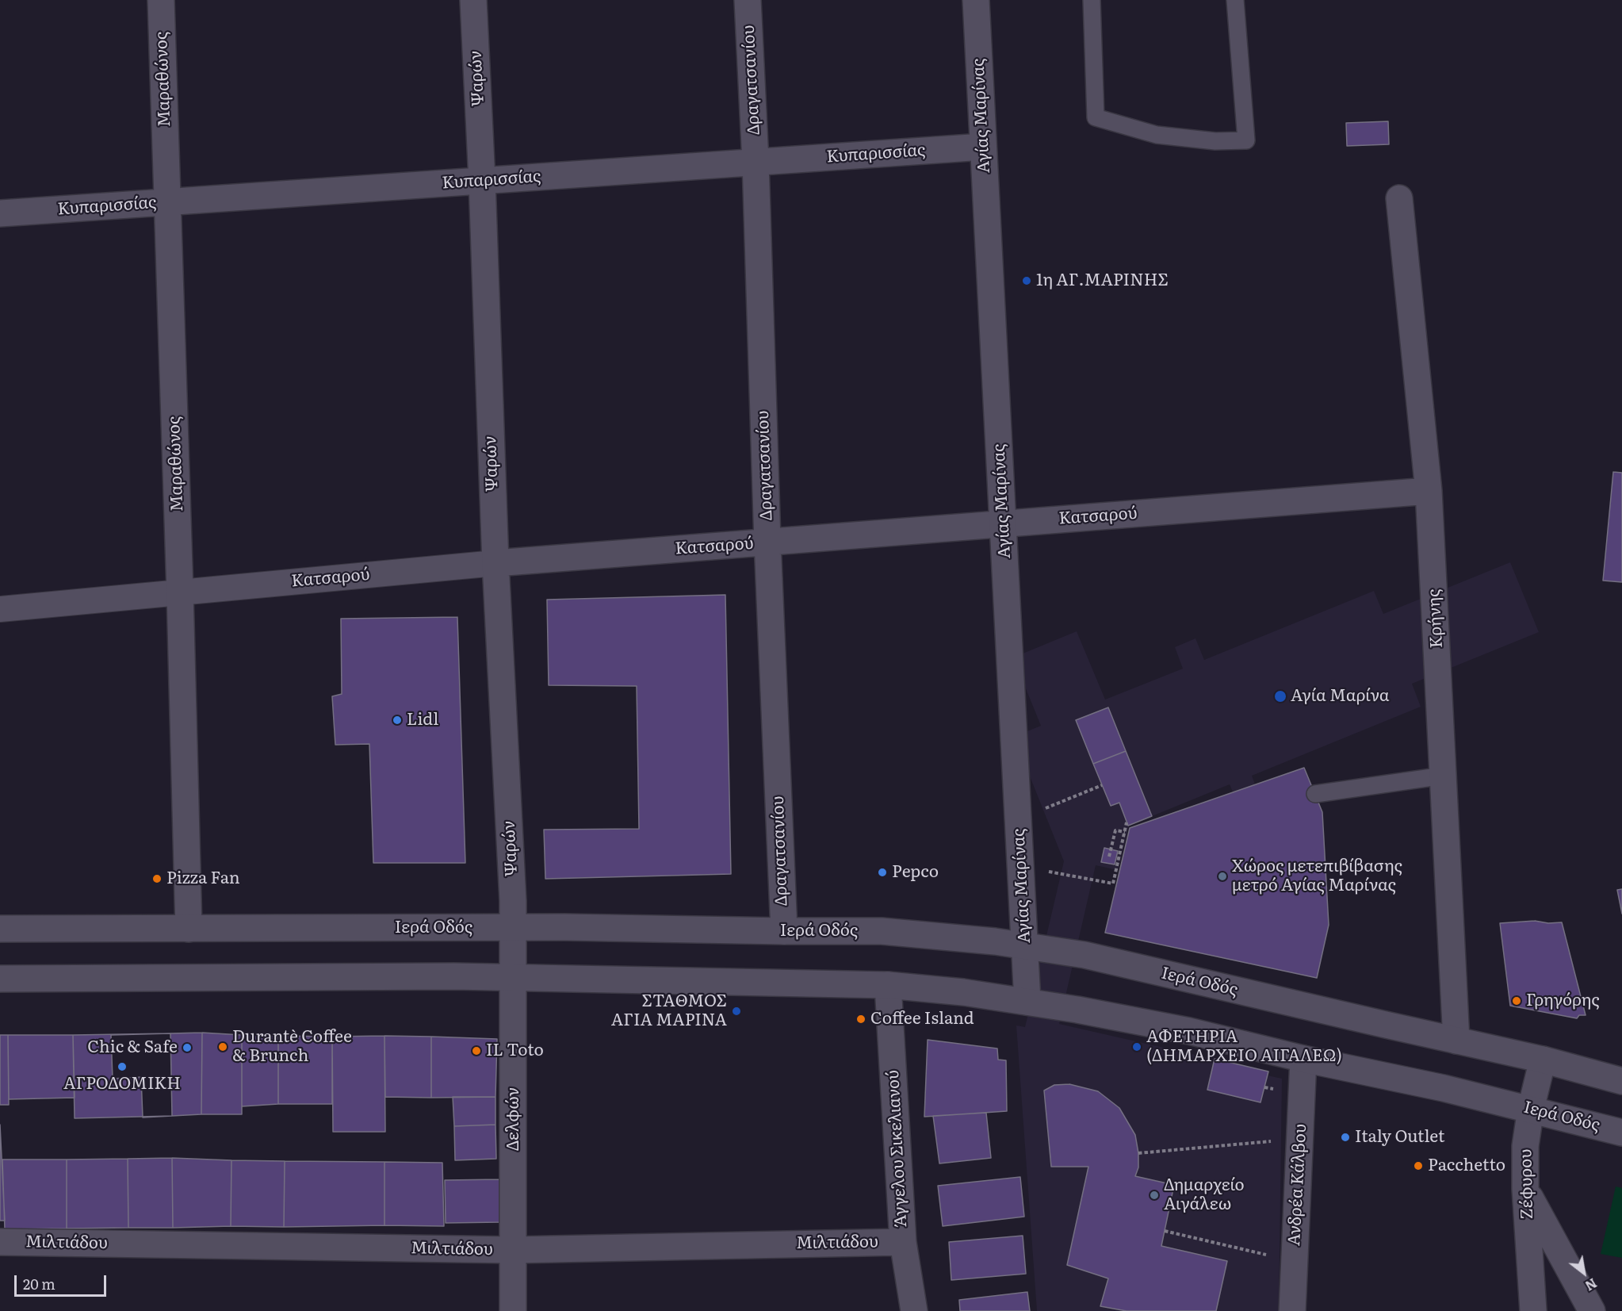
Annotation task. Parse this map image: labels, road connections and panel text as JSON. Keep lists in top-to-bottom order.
{
  "streets": {
    "street": [
      "Ψαρών",
      "Μαραθώνος",
      "Δραγατσανίου",
      "Αγίας Μαρίνας",
      "Κυπαρισσίας",
      "Κατσαρού",
      "Κρήνης",
      "Ιερά Οδός",
      "Δελφών",
      "Άγγελου Σικελιανού",
      "Ζέφυρου",
      "Ανδρέα Κάλβου",
      "Μιλτιάδου"
    ]
  },
  "crossings": [
    ["Ψαρών", "Κυπαρισσίας"],
    ["Ψαρών", "Κατσαρού"],
    ["Ψαρών", "Ιερά Οδός"],
    ["Ψαρών", "Δελφών"],
    ["Μαραθώνος", "Κυπαρισσίας"],
    ["Μαραθώνος", "Κατσαρού"],
    ["Μαραθώνος", "Ιερά Οδός"],
    ["Δραγατσανίου", "Κυπαρισσίας"],
    ["Δραγατσανίου", "Κατσαρού"],
    ["Δραγατσανίου", "Ιερά Οδός"],
    ["Αγίας Μαρίνας", "Κυπαρισσίας"],
    ["Αγίας Μαρίνας", "Κατσαρού"],
    ["Αγίας Μαρίνας", "Ιερά Οδός"],
    ["Κατσαρού", "Κρήνης"],
    ["Κρήνης", "Ιερά Οδός"],
    ["Ιερά Οδός", "Δελφών"],
    ["Ιερά Οδός", "Άγγελου Σικελιανού"],
    ["Ιερά Οδός", "Ζέφυρου"],
    ["Ιερά Οδός", "Ανδρέα Κάλβου"],
    ["Δελφών", "Μιλτιάδου"],
    ["Άγγελου Σικελιανού", "Μιλτιάδου"]
  ],
  "places": [
    "1η ΑΓ.ΜΑΡΙΝΗΣ",
    "Αγία Μαρίνα",
    "Lidl",
    "Pepco",
    "Χώρος μετεπιβίβασης μετρό Αγίας Μαρίνας",
    "Pizza Fan",
    "Γρηγόρης",
    "ΣΤΑΘΜΟΣ ΑΓΙΑ ΜΑΡΙΝΑ",
    "Coffee Island",
    "Durantè Coffee & Brunch",
    "ΑΦΕΤΗΡΙΑ (ΔΗΜΑΡΧΕΙΟ ΑΙΓΑΛΕΩ)",
    "Chic & Safe",
    "IL Toto",
    "ΑΓΡΟΔΟΜΙΚΗ",
    "Italy Outlet",
    "Pacchetto",
    "Δημαρχείο Αιγάλεω"
  ],
  "scale_bar": "20 m",
  "north": "bottom right"
}
